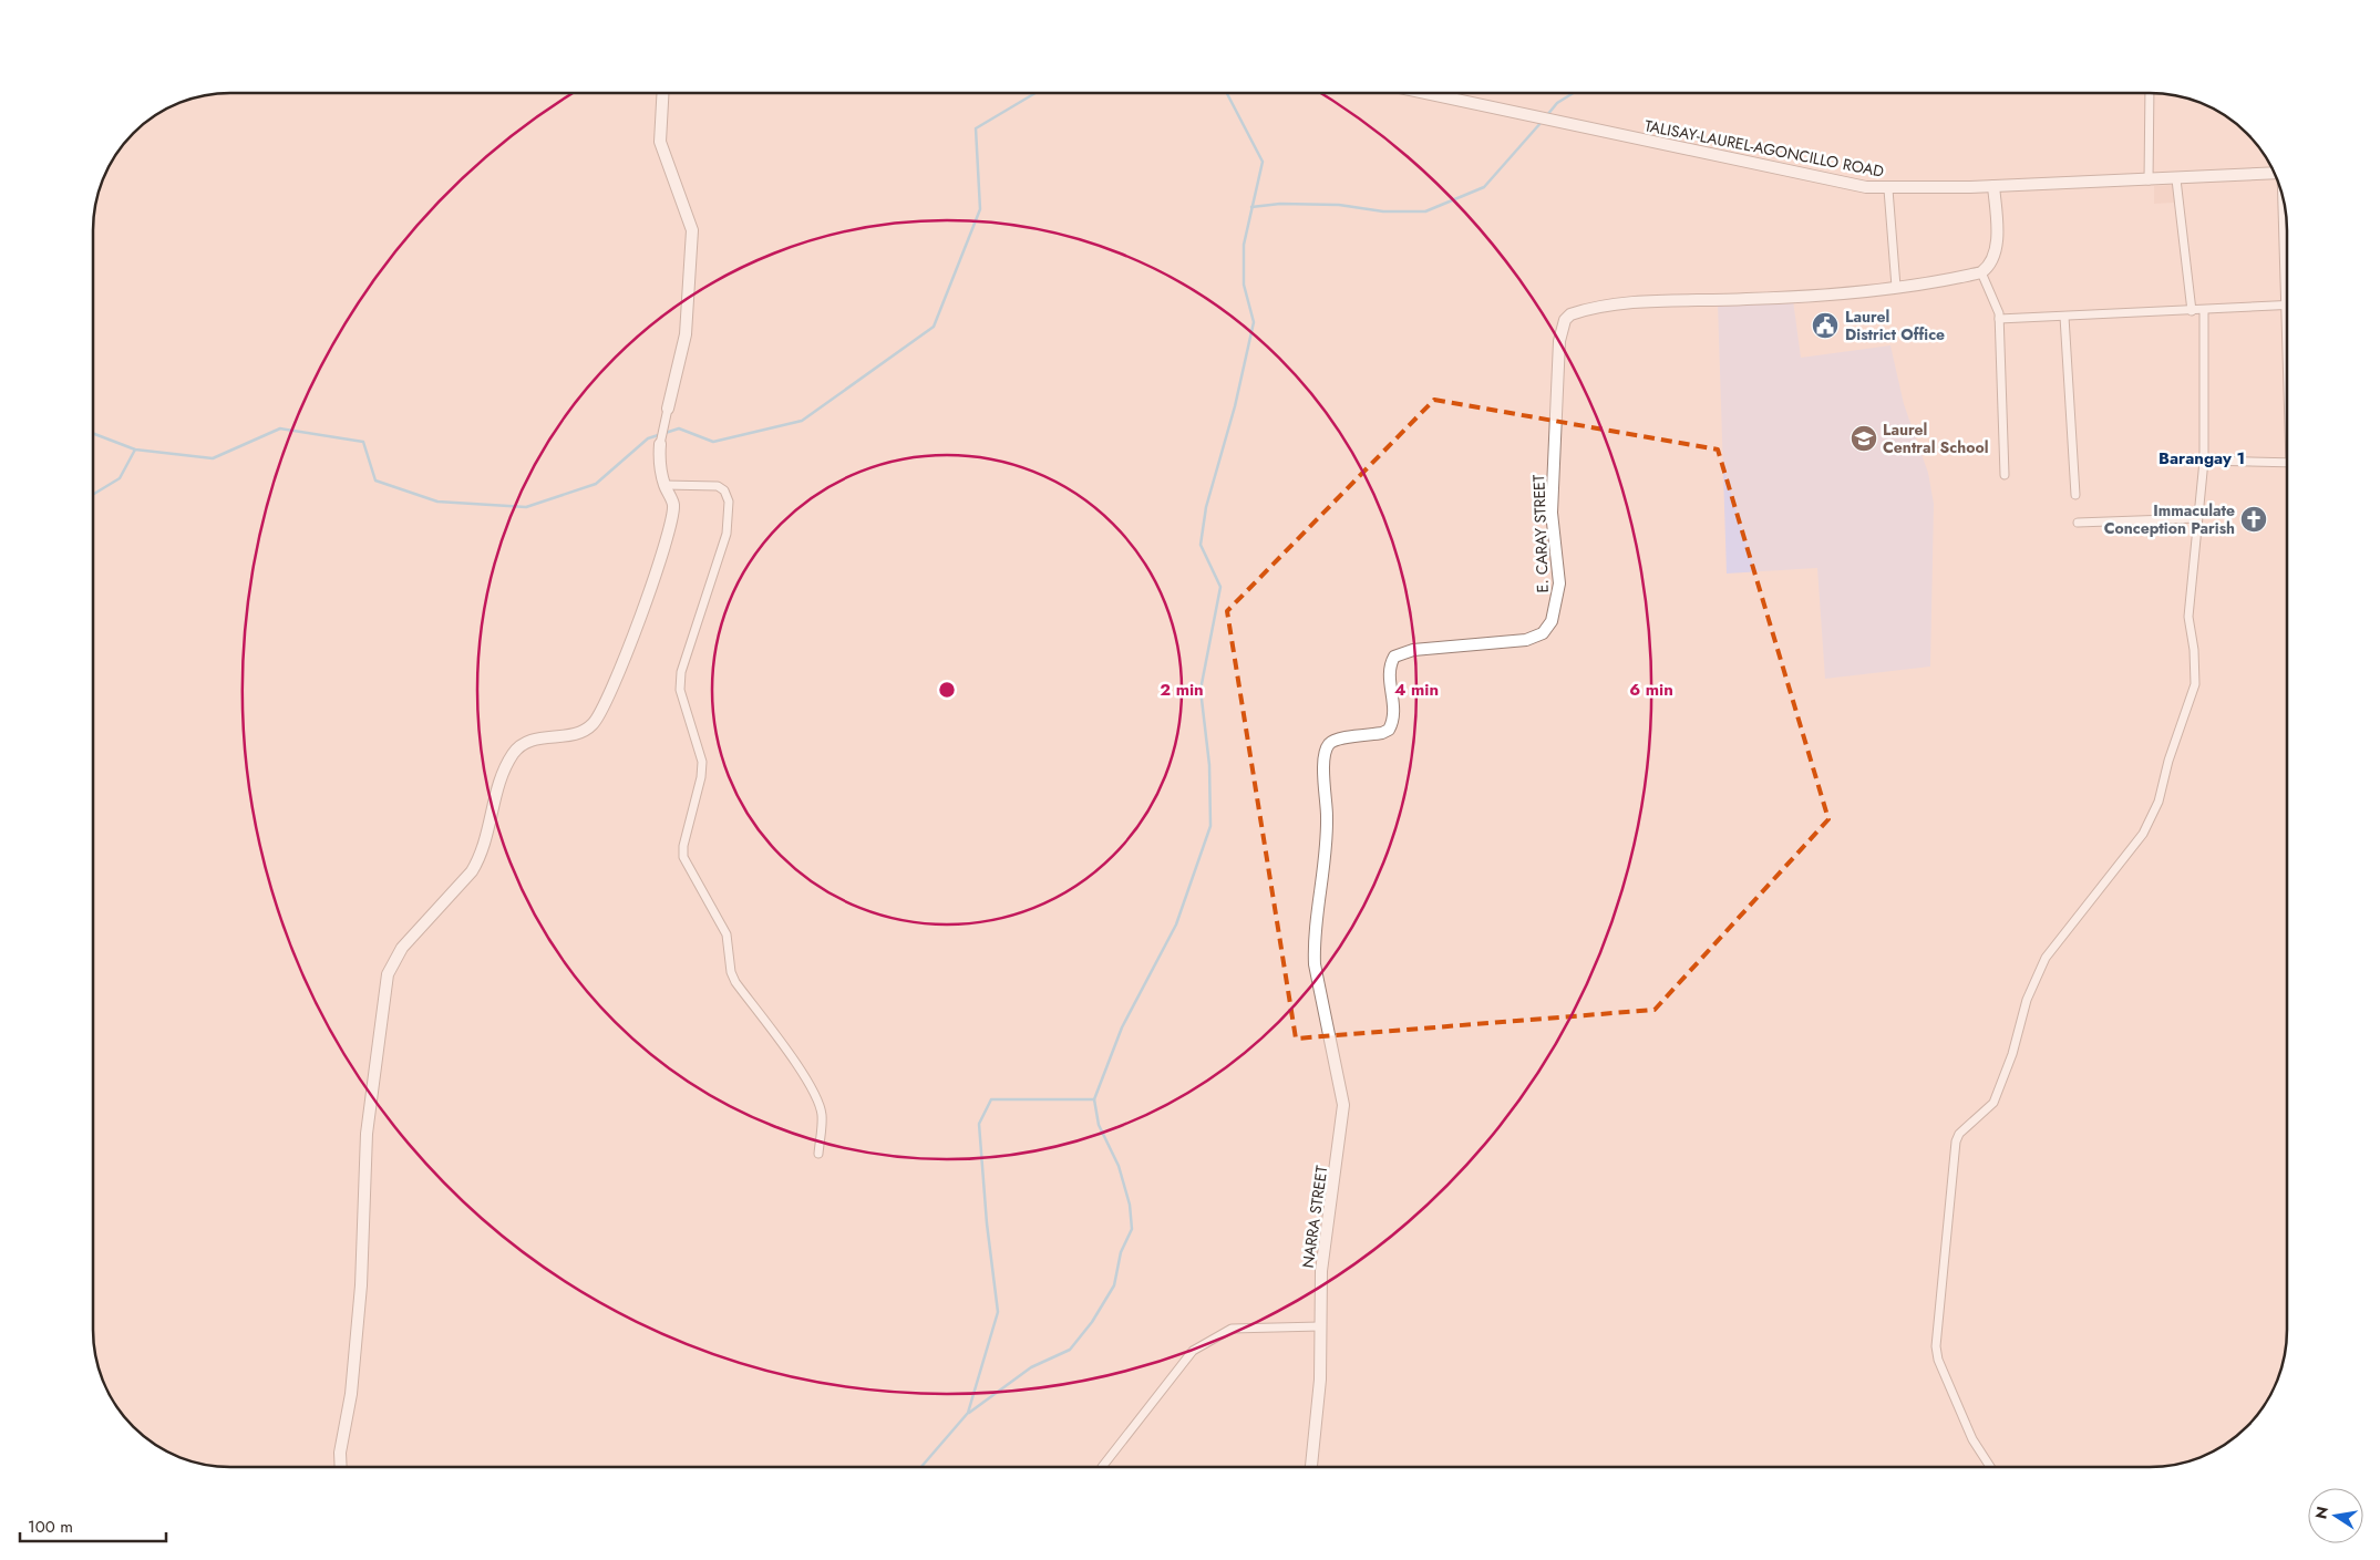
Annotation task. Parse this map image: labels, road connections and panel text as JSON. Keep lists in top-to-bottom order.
{
  "streets": {
    "street": ["TALISAY-LAUREL-AGONCILLO ROAD", "E. CARAY STREET", "NARRA STREET"]
  },
  "crossings": [
    ["E. CARAY STREET", "NARRA STREET"]
  ],
  "districts": ["Barangay 1"],
  "places": {
    "public building": ["Laurel District Office"],
    "school or university": ["Laurel Central School"],
    "church": ["Immaculate Conception Parish"]
  },
  "scale_bar": "100 m",
  "north": "left",
  "rings": ["2 min", "4 min", "6 min"]
}
